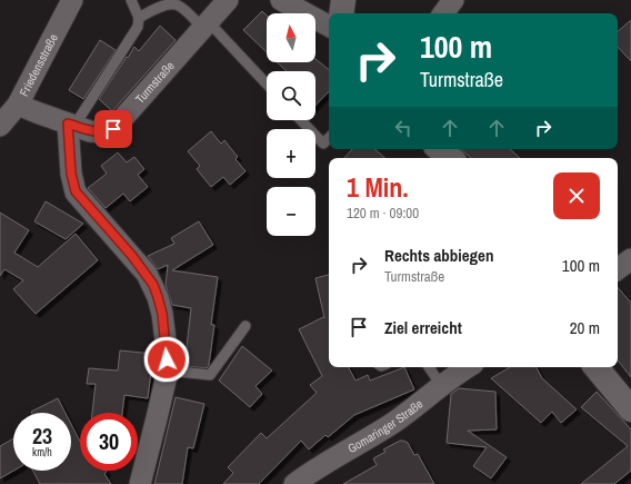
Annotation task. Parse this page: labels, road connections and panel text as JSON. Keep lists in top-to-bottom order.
{
  "streets": {
    "street": ["Friedensstraße", "Turmstraße", "Gomaringer Straße"]
  },
  "crossings": [
    ["Friedensstraße", "Turmstraße"]
  ],
  "north": "top",
  "page": {
    "map_buttons": ["+", "−"],
    "turn": ["100 m", "Turmstraße"],
    "heading": ["1 Min.", "120 m · 09:00"],
    "list": [
      {
        "name": "Rechts abbiegen",
        "note": "Turmstraße",
        "value": "100 m"
      },
      {
        "name": "Ziel erreicht",
        "value": "20 m"
      }
    ],
    "speed": "23 km/h",
    "limit": "30"
  }
}
